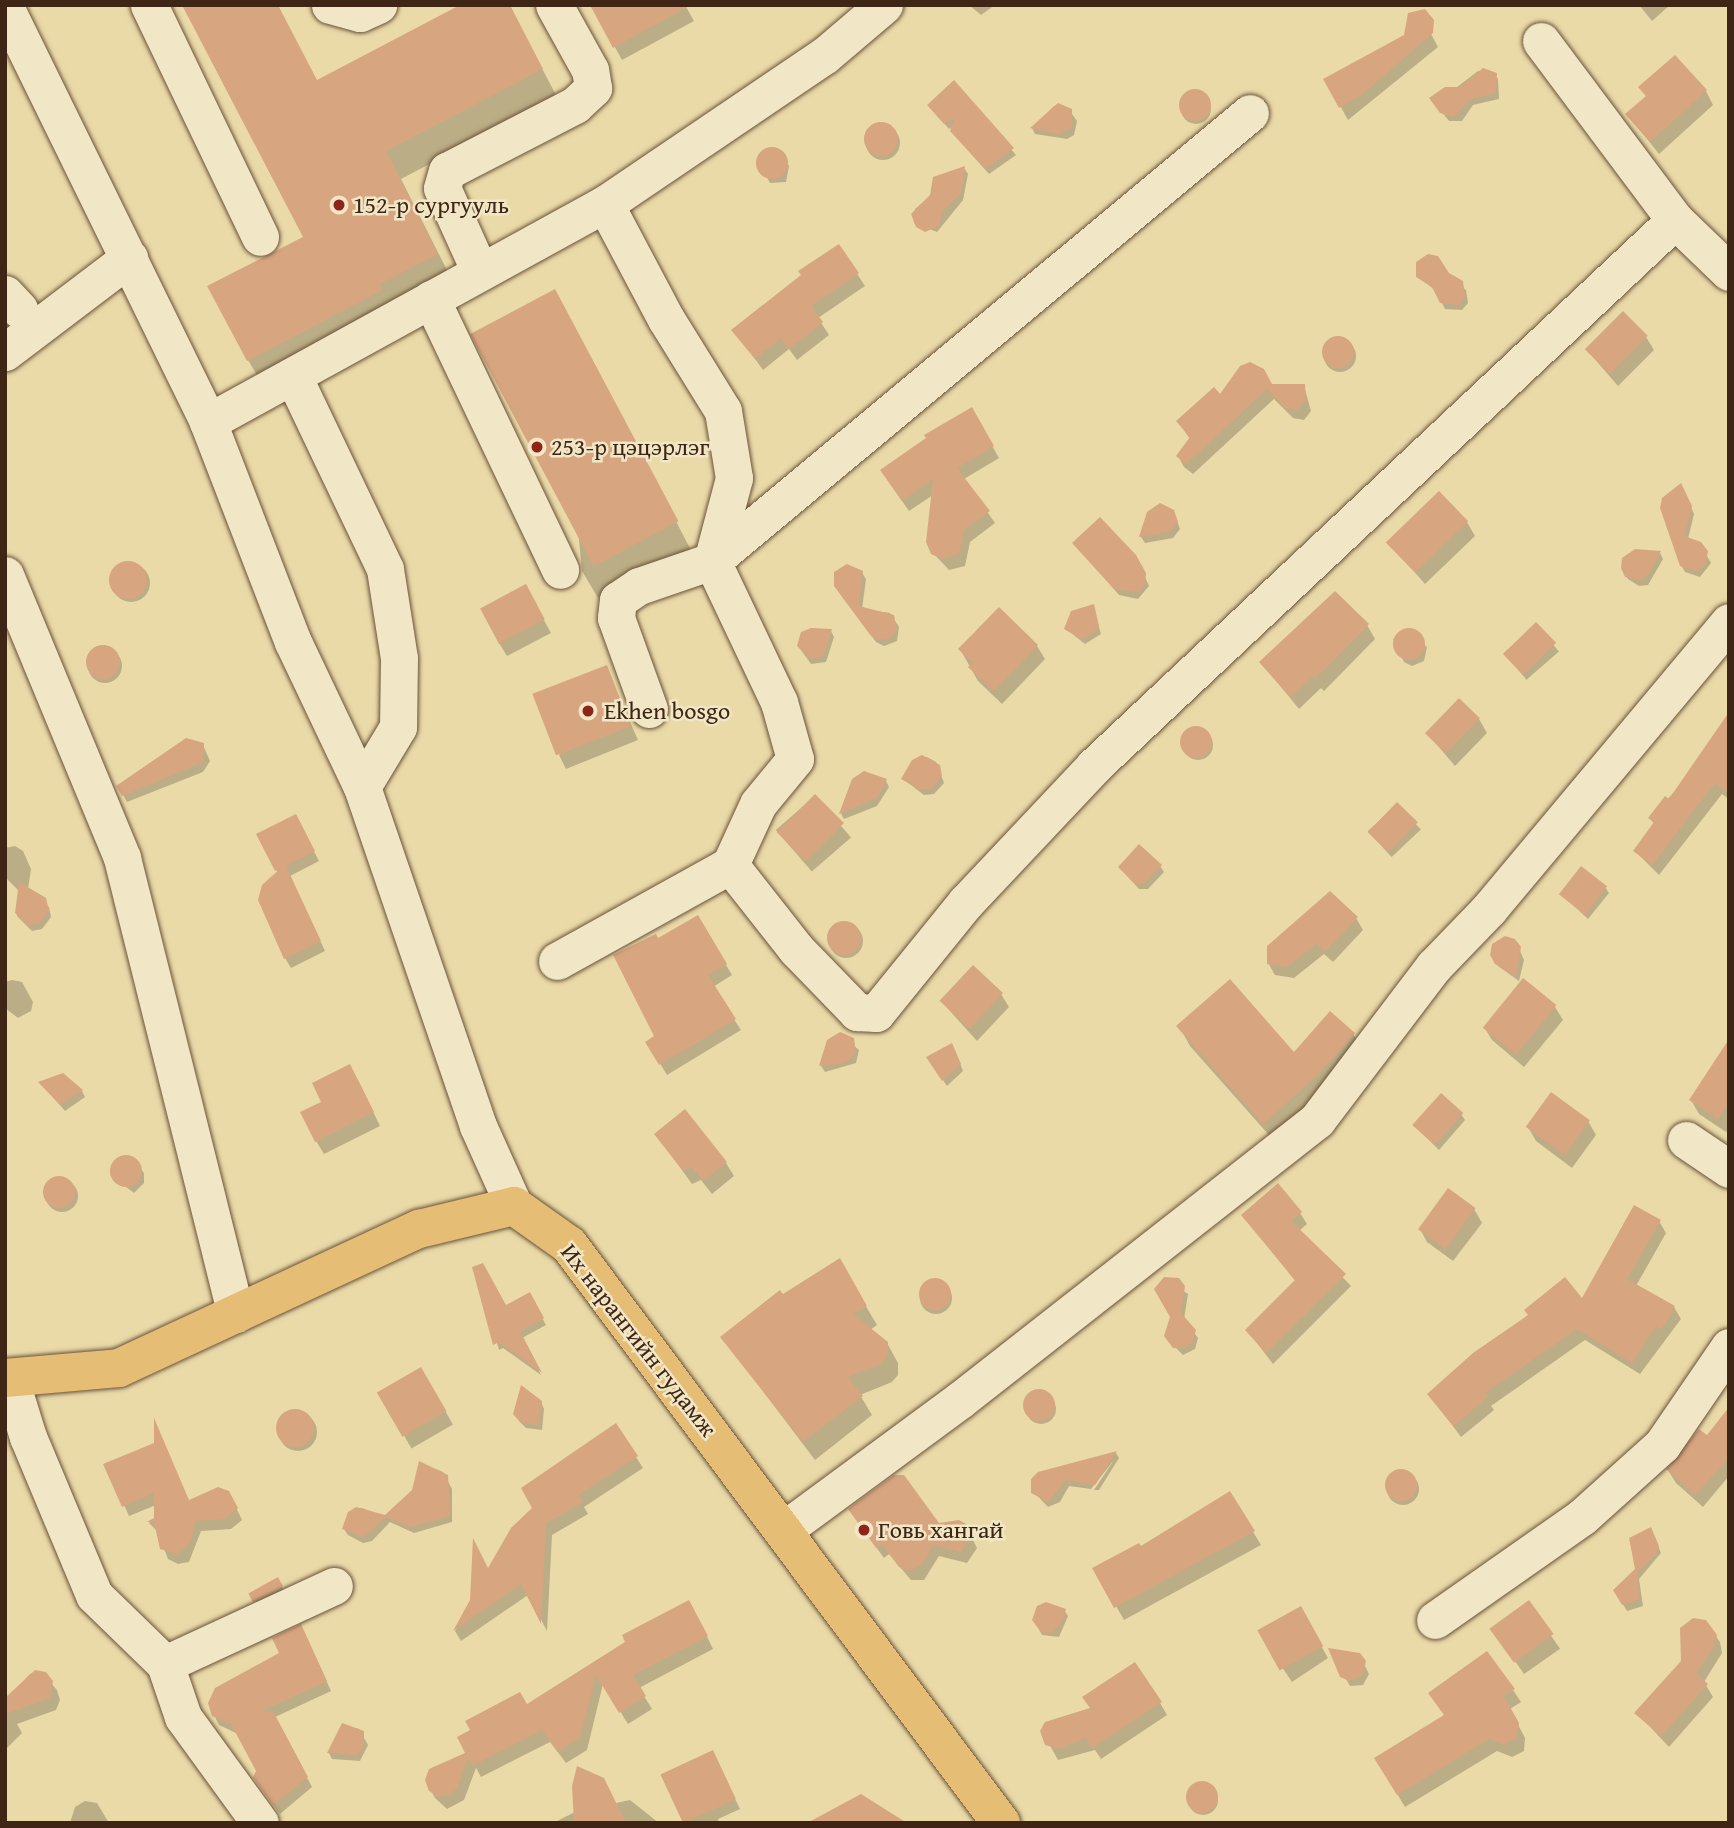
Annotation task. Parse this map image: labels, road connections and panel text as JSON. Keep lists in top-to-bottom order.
{
  "streets": {
    "main road": ["Их нарангийн гудамж"]
  },
  "places": [
    "152-р сургууль",
    "253-р цэцэрлэг",
    "Ekhen bosgo",
    "Говь хангай"
  ]
}
